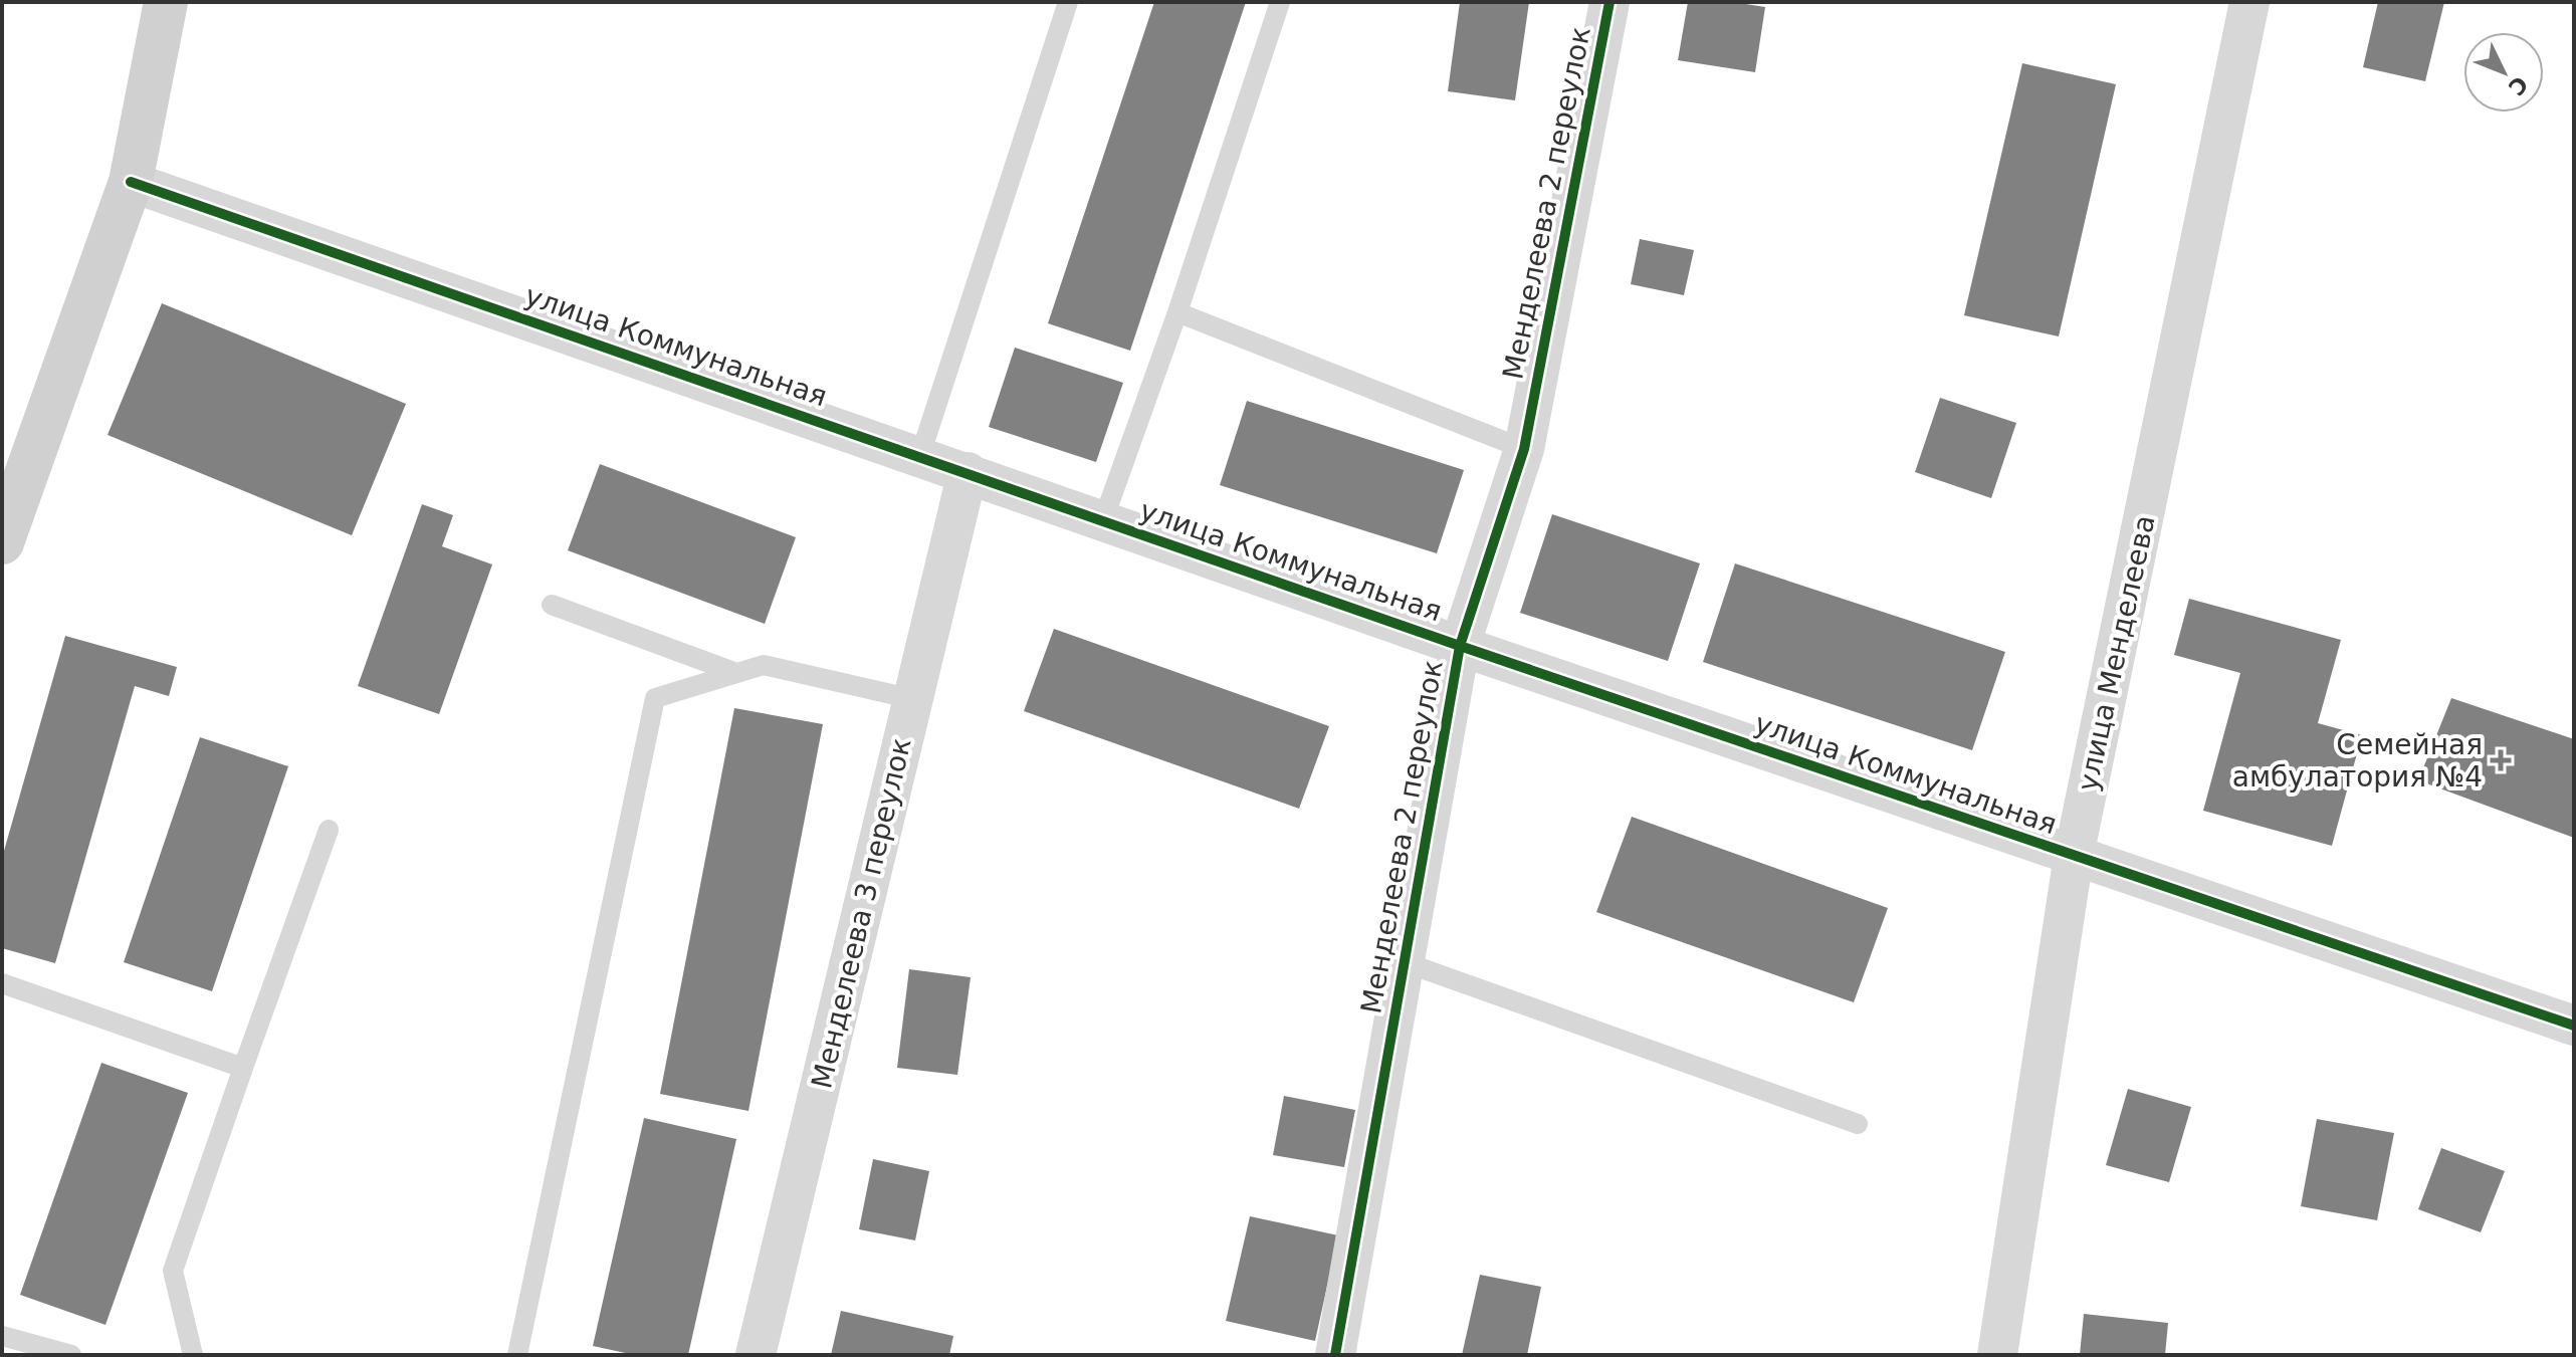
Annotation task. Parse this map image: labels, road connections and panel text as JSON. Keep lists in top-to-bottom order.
{
  "streets": {
    "street": [
      "Менделеева 2 переулок",
      "улица Коммунальная",
      "улица Менделеева",
      "Менделеева 3 переулок"
    ]
  },
  "crossings": [
    ["Менделеева 2 переулок", "улица Коммунальная"],
    ["улица Коммунальная", "улица Менделеева"],
    ["улица Коммунальная", "Менделеева 3 переулок"]
  ],
  "places": {
    "health": ["Семейная амбулатория №4"]
  },
  "north": "bottom right"
}
